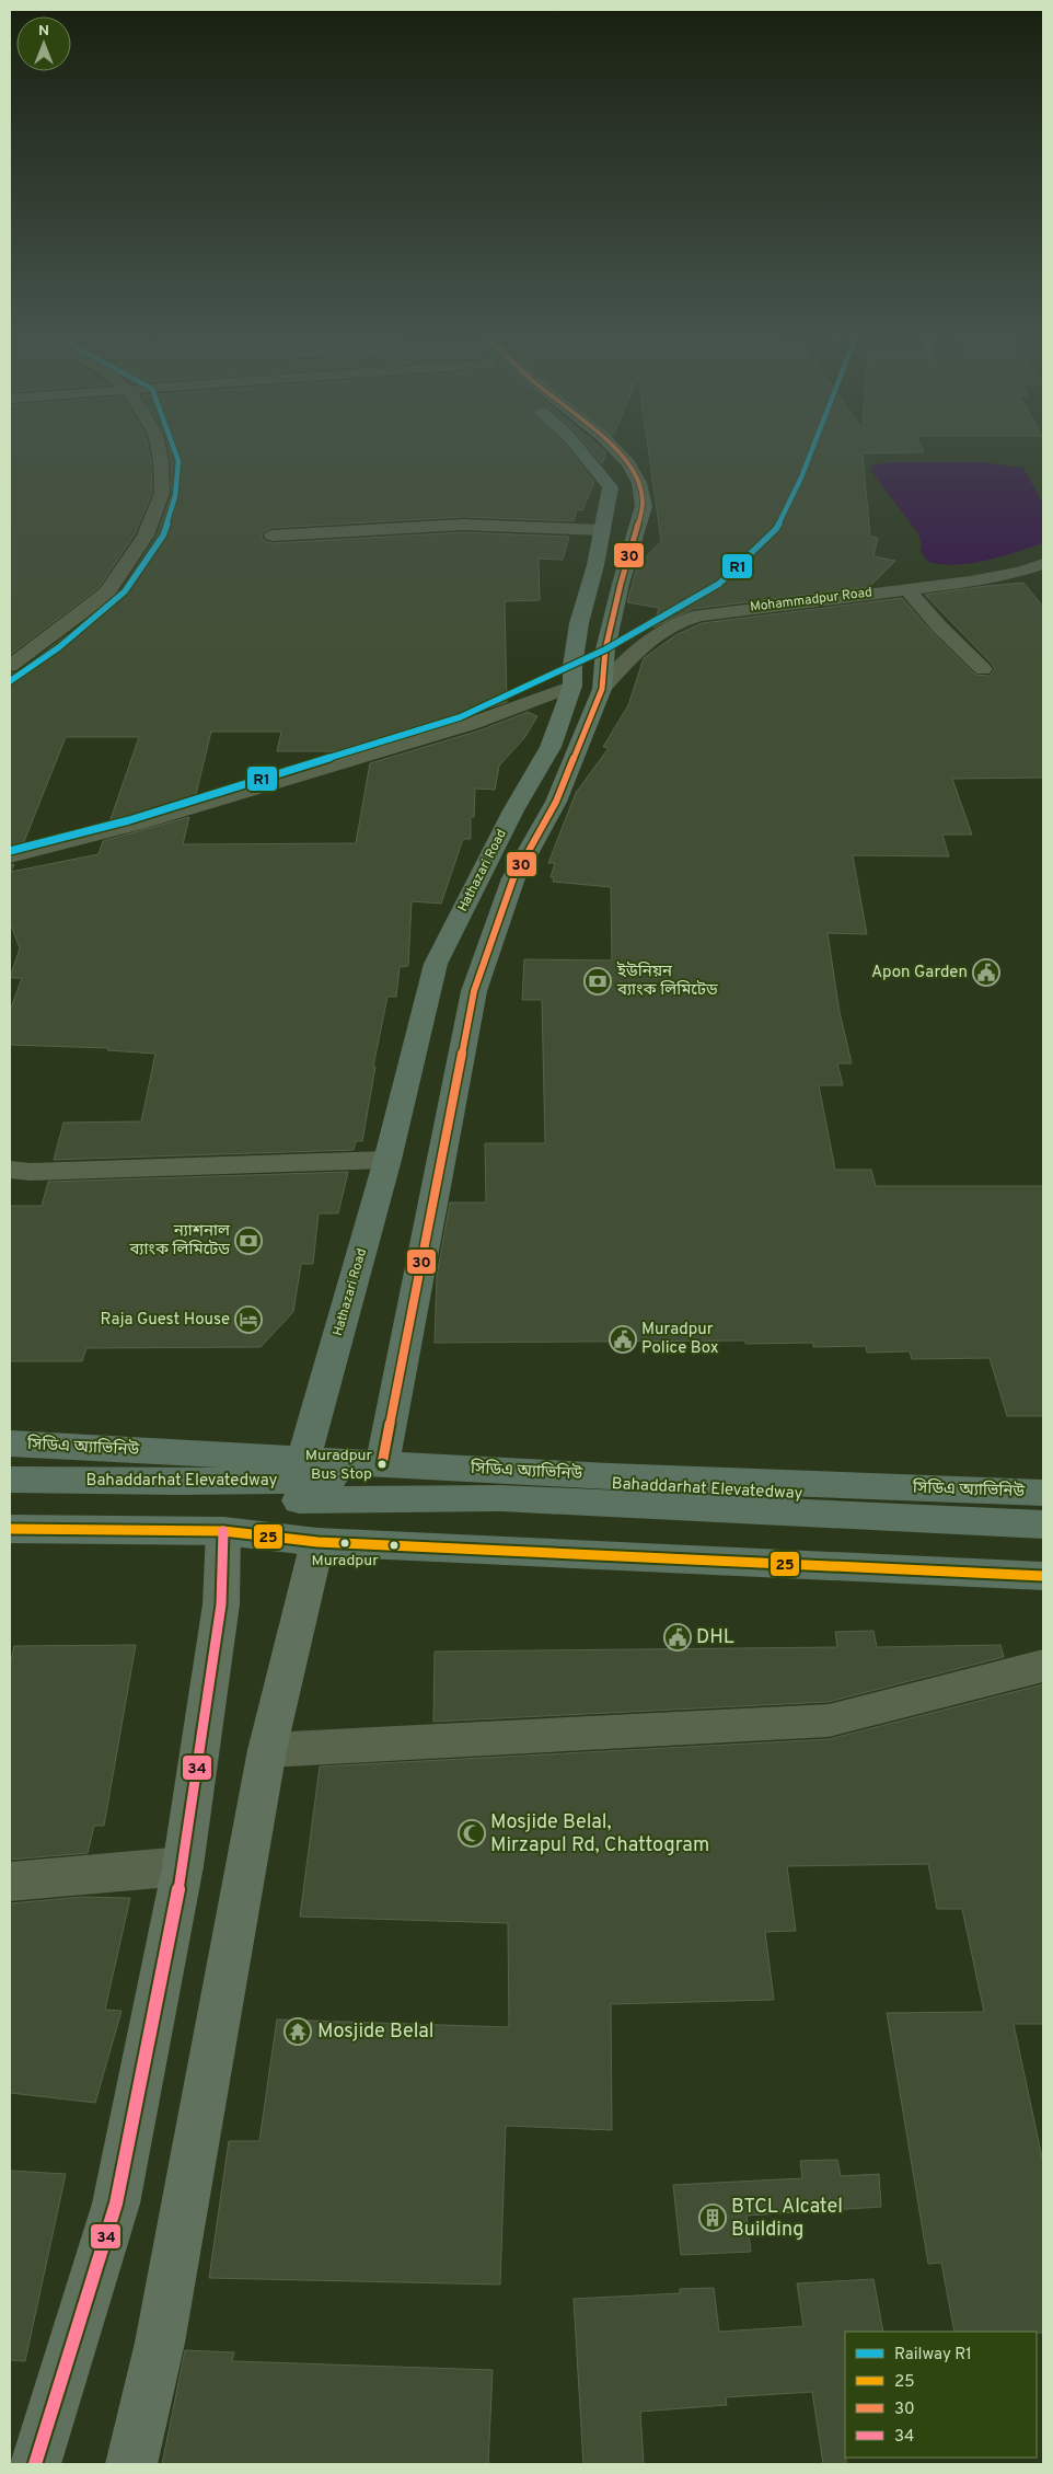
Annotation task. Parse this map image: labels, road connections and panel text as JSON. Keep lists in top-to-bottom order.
{
  "streets": {
    "highway": ["Hathazari Road", "সিডিএ অ্যাভিনিউ", "Bahaddarhat Elevatedway"],
    "street": ["Mohammadpur Road"]
  },
  "crossings": [
    ["Mohammadpur Road", "Hathazari Road"],
    ["Hathazari Road", "সিডিএ অ্যাভিনিউ"]
  ],
  "places": {
    "public building": ["Apon Garden", "Muradpur Police Box", "DHL"],
    "bank": ["ইউনিয়ন ব্যাংক লিমিটেড", "ন্যাশনাল ব্যাংক লিমিটেড"],
    "hotel": ["Raja Guest House"],
    "other": ["Muradpur Bus Stop", "Muradpur"],
    "mosque": ["Mosjide Belal, Mirzapul Rd, Chattogram"],
    "temple": ["Mosjide Belal"],
    "building": ["BTCL Alcatel Building"]
  },
  "lines": [
    "rail line R1",
    "transit line 30",
    "transit line 25",
    "transit line 34"
  ],
  "legend": [
    "Railway R1",
    "25",
    "30",
    "34"
  ],
  "north": "top"
}
